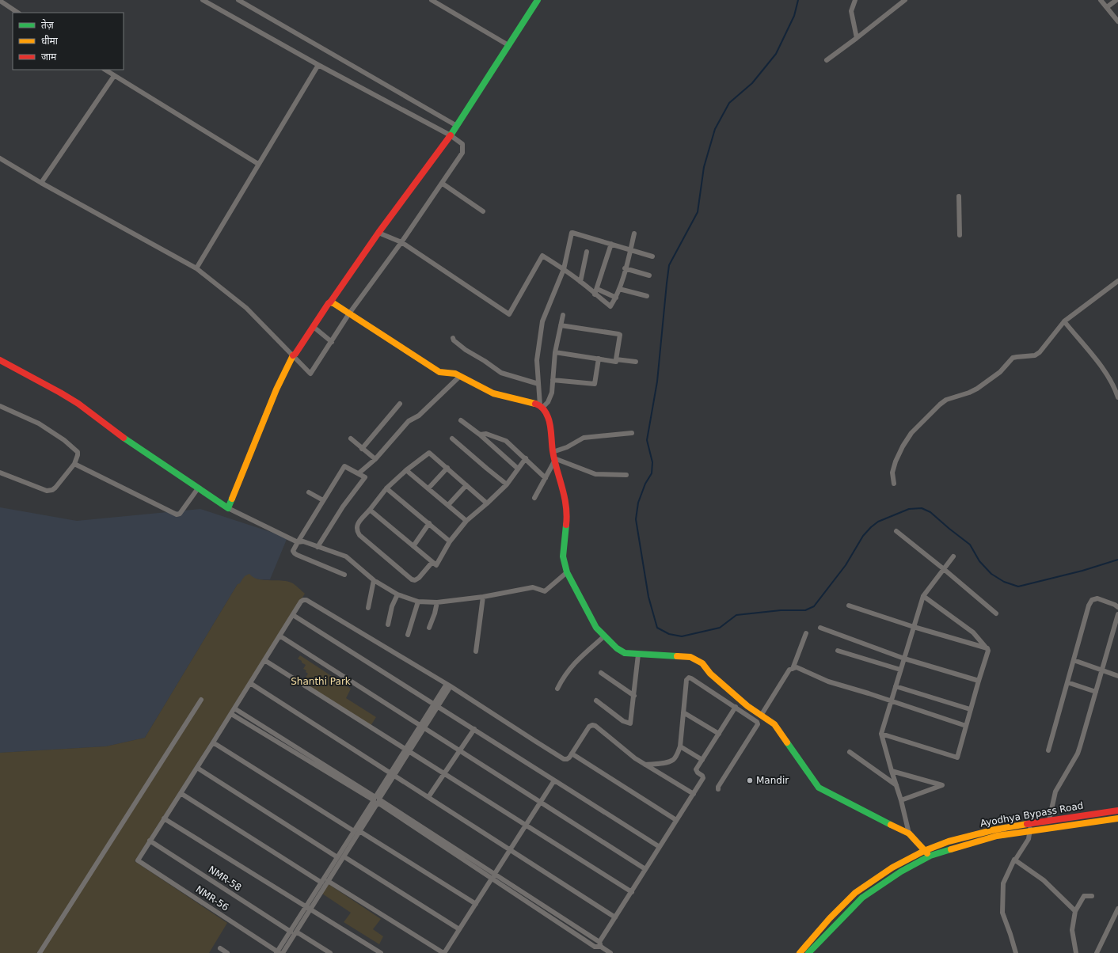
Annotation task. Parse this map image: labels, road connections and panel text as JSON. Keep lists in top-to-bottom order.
{
  "streets": {
    "street": ["Ayodhya Bypass Road", "NMR-58", "NMR-56"]
  },
  "crossings": [
    ["NMR-58", "NMR-56"]
  ],
  "parks": ["Shanthi Park"],
  "places": ["Mandir"],
  "legend": ["तेज़", "धीमा", "जाम"]
}
